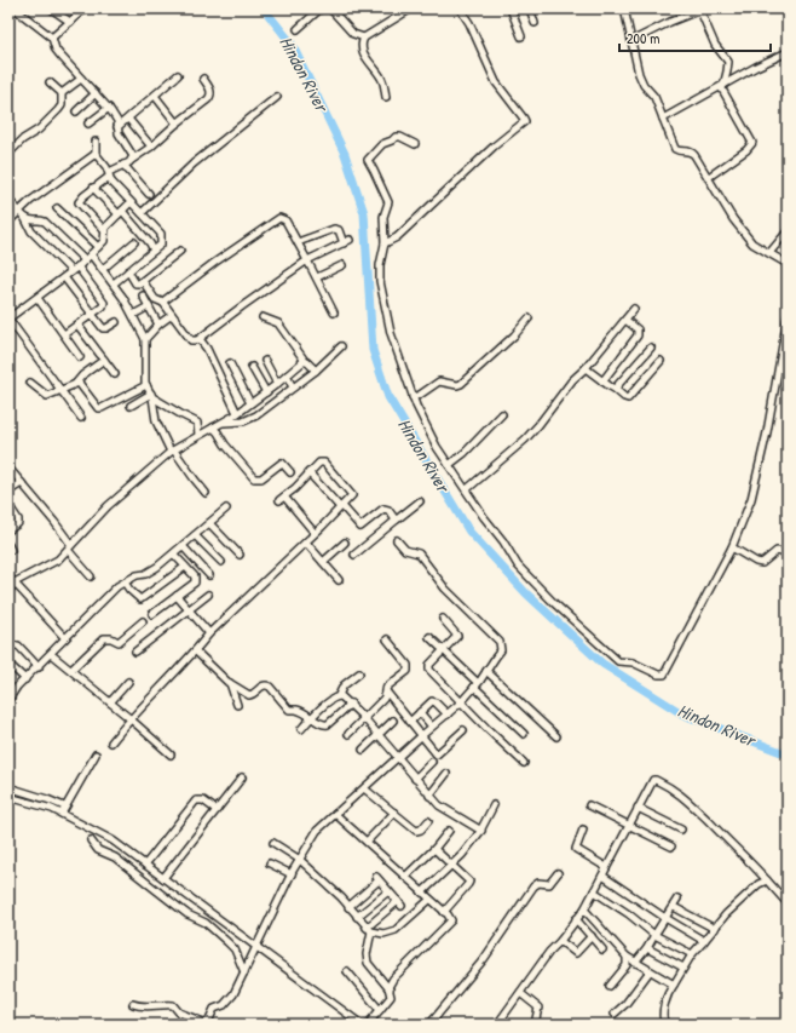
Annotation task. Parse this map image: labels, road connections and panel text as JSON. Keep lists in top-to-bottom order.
{
  "water": ["Hindon River"],
  "scale_bar": "200 m"
}
